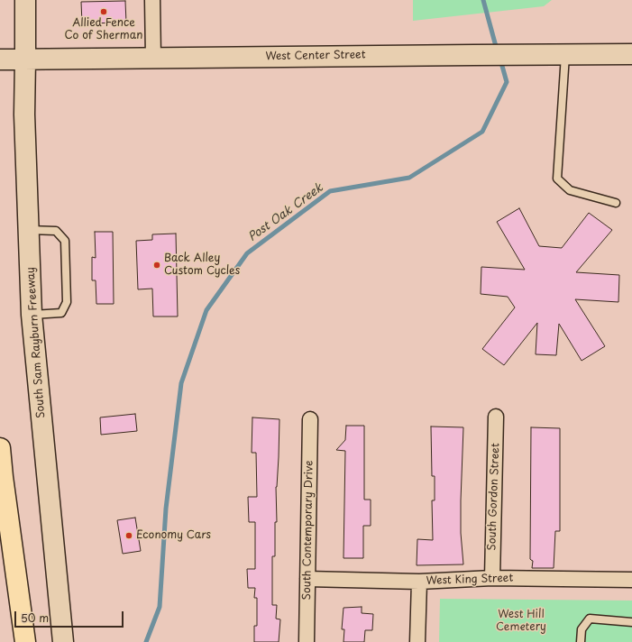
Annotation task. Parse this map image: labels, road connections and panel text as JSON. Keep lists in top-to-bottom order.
{
  "streets": {
    "main road": ["West Center Street", "South Sam Rayburn Freeway"],
    "street": ["South Gordon Street", "South Contemporary Drive", "West King Street"]
  },
  "crossings": [
    ["West Center Street", "South Sam Rayburn Freeway"],
    ["South Gordon Street", "West King Street"],
    ["South Contemporary Drive", "West King Street"]
  ],
  "water": ["Post Oak Creek"],
  "parks": ["West Hill Cemetery"],
  "places": ["Allied Fence Co of Sherman", "Back Alley Custom Cycles", "Economy Cars"],
  "scale_bar": "50 m"
}
